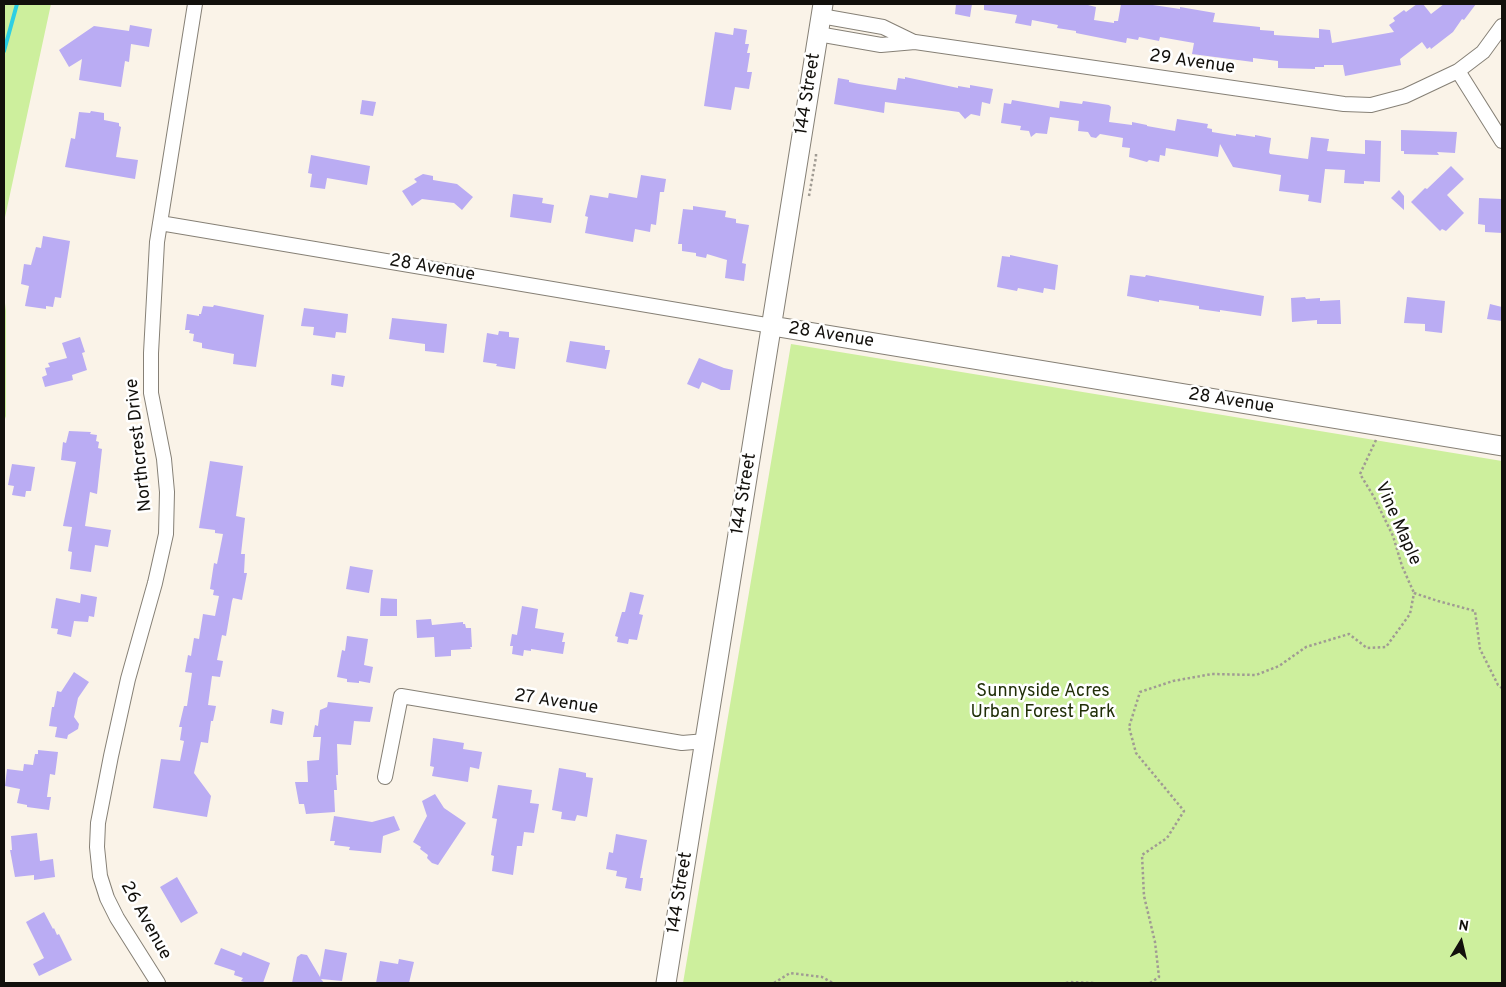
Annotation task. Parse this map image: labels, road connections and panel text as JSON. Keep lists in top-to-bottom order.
{
  "streets": {
    "street": [
      "29 Avenue",
      "144 Street",
      "28 Avenue",
      "Northcrest Drive",
      "27 Avenue",
      "26 Avenue"
    ],
    "path": ["Vine Maple"]
  },
  "crossings": [
    ["29 Avenue", "144 Street"],
    ["144 Street", "28 Avenue"],
    ["144 Street", "27 Avenue"],
    ["28 Avenue", "Northcrest Drive"],
    ["Northcrest Drive", "26 Avenue"]
  ],
  "parks": ["Sunnyside Acres Urban Forest Park"],
  "north": "top"
}
